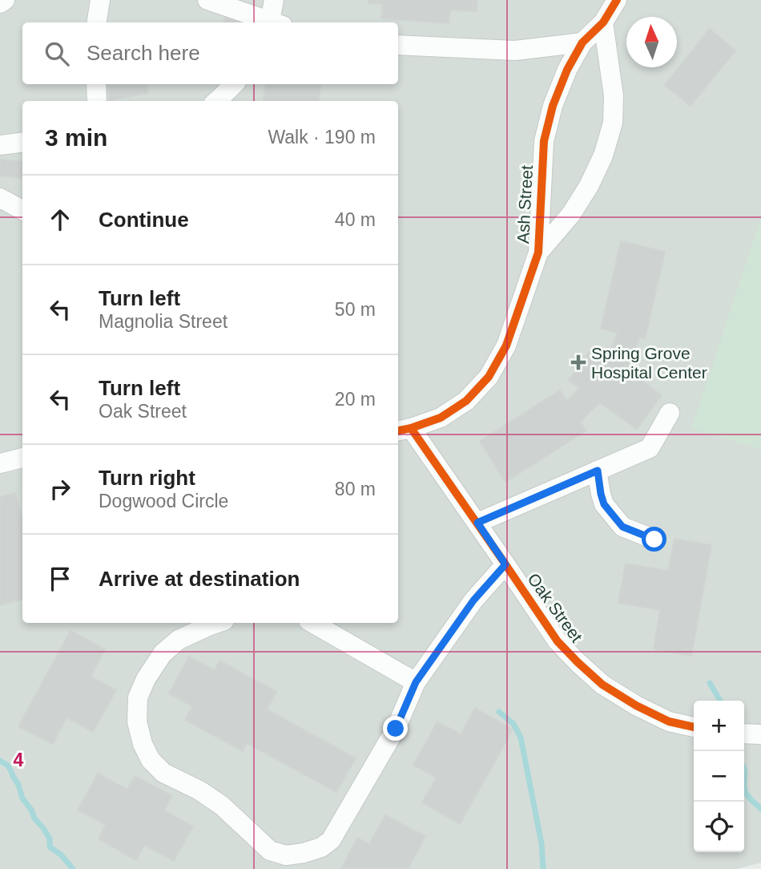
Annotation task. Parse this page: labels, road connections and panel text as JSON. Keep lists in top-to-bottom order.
{
  "streets": {
    "street": ["Ash Street", "Oak Street"]
  },
  "crossings": [
    ["Ash Street", "Oak Street"]
  ],
  "places": {
    "health": ["Spring Grove Hospital Center"]
  },
  "north": "top",
  "page": {
    "search": "Search here",
    "heading": ["3 min", "Walk · 190 m"],
    "list": [
      ["Continue", "40 m"],
      ["Turn left", "Magnolia Street", "50 m"],
      ["Turn left", "Oak Street", "20 m"],
      ["Turn right", "Dogwood Circle", "80 m"],
      "Arrive at destination"
    ],
    "map_buttons": ["+", "−"]
  },
  "grid": {
    "rows": ["4"]
  }
}
